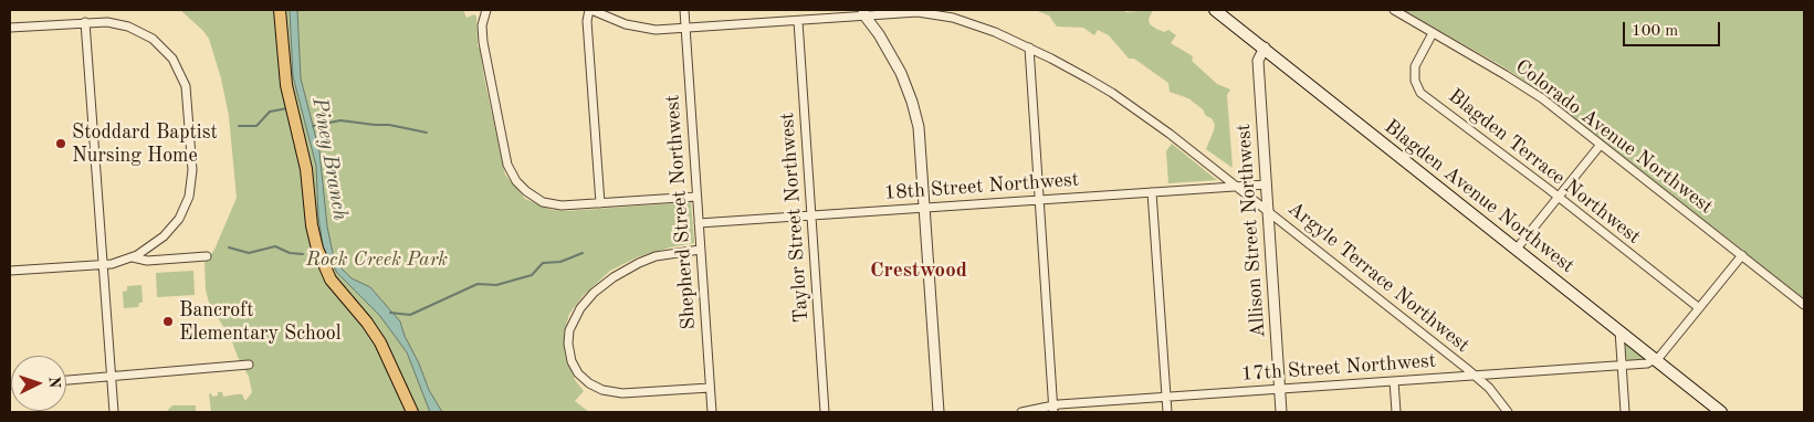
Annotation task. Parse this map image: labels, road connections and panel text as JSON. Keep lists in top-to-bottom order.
{
  "streets": {
    "main road": ["Blagden Avenue Northwest"],
    "street": [
      "Colorado Avenue Northwest",
      "Blagden Terrace Northwest",
      "18th Street Northwest",
      "Shepherd Street Northwest",
      "Taylor Street Northwest",
      "Allison Street Northwest",
      "Argyle Terrace Northwest",
      "17th Street Northwest"
    ]
  },
  "crossings": [
    ["Colorado Avenue Northwest", "Blagden Terrace Northwest"],
    ["18th Street Northwest", "Shepherd Street Northwest"],
    ["18th Street Northwest", "Taylor Street Northwest"],
    ["18th Street Northwest", "Allison Street Northwest"],
    ["18th Street Northwest", "Argyle Terrace Northwest"],
    ["Blagden Avenue Northwest", "Allison Street Northwest"],
    ["Blagden Avenue Northwest", "17th Street Northwest"],
    ["Shepherd Street Northwest", "Argyle Terrace Northwest"],
    ["Taylor Street Northwest", "Argyle Terrace Northwest"],
    ["Allison Street Northwest", "Argyle Terrace Northwest"],
    ["Allison Street Northwest", "17th Street Northwest"],
    ["Argyle Terrace Northwest", "17th Street Northwest"]
  ],
  "districts": ["Crestwood"],
  "water": ["Piney Branch"],
  "parks": ["Rock Creek Park"],
  "places": ["Stoddard Baptist Nursing Home", "Bancroft Elementary School"],
  "scale_bar": "100 m",
  "north": "right"
}
